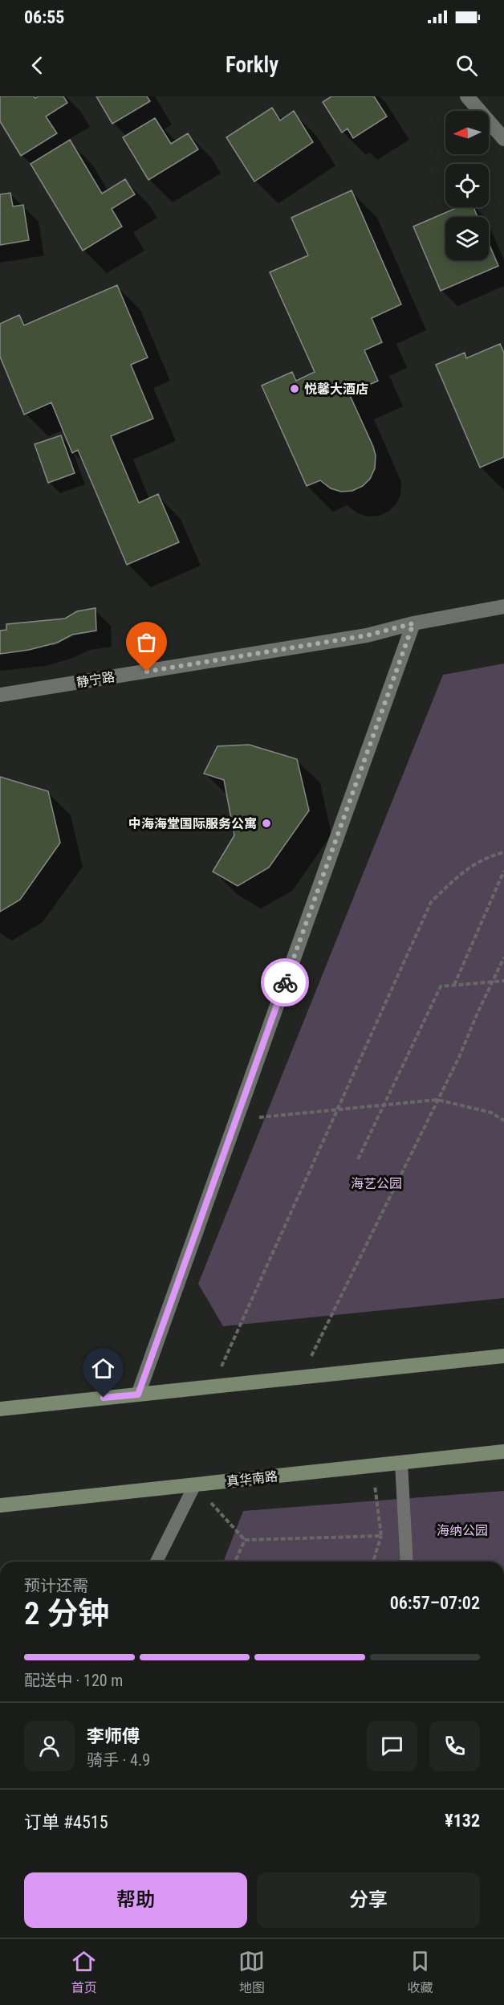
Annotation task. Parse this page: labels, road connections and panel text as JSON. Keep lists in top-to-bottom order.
{
  "streets": {
    "main road": ["真华南路"],
    "street": ["静宁路"]
  },
  "parks": ["海艺公园", "海纳公园"],
  "places": ["悦馨大酒店", "中海海堂国际服务公寓"],
  "north": "left",
  "page": {
    "status": "06:55",
    "header": "Forkly",
    "heading": ["2 分钟", "预计还需", "06:57–07:02"],
    "panel": [
      "李师傅",
      "骑手 · 4.9",
      "订单 #4515",
      "¥132"
    ],
    "bar": "配送中 · 120 m",
    "buttons": ["帮助", "分享"],
    "tabs": ["首页", "地图", "收藏"]
  }
}
